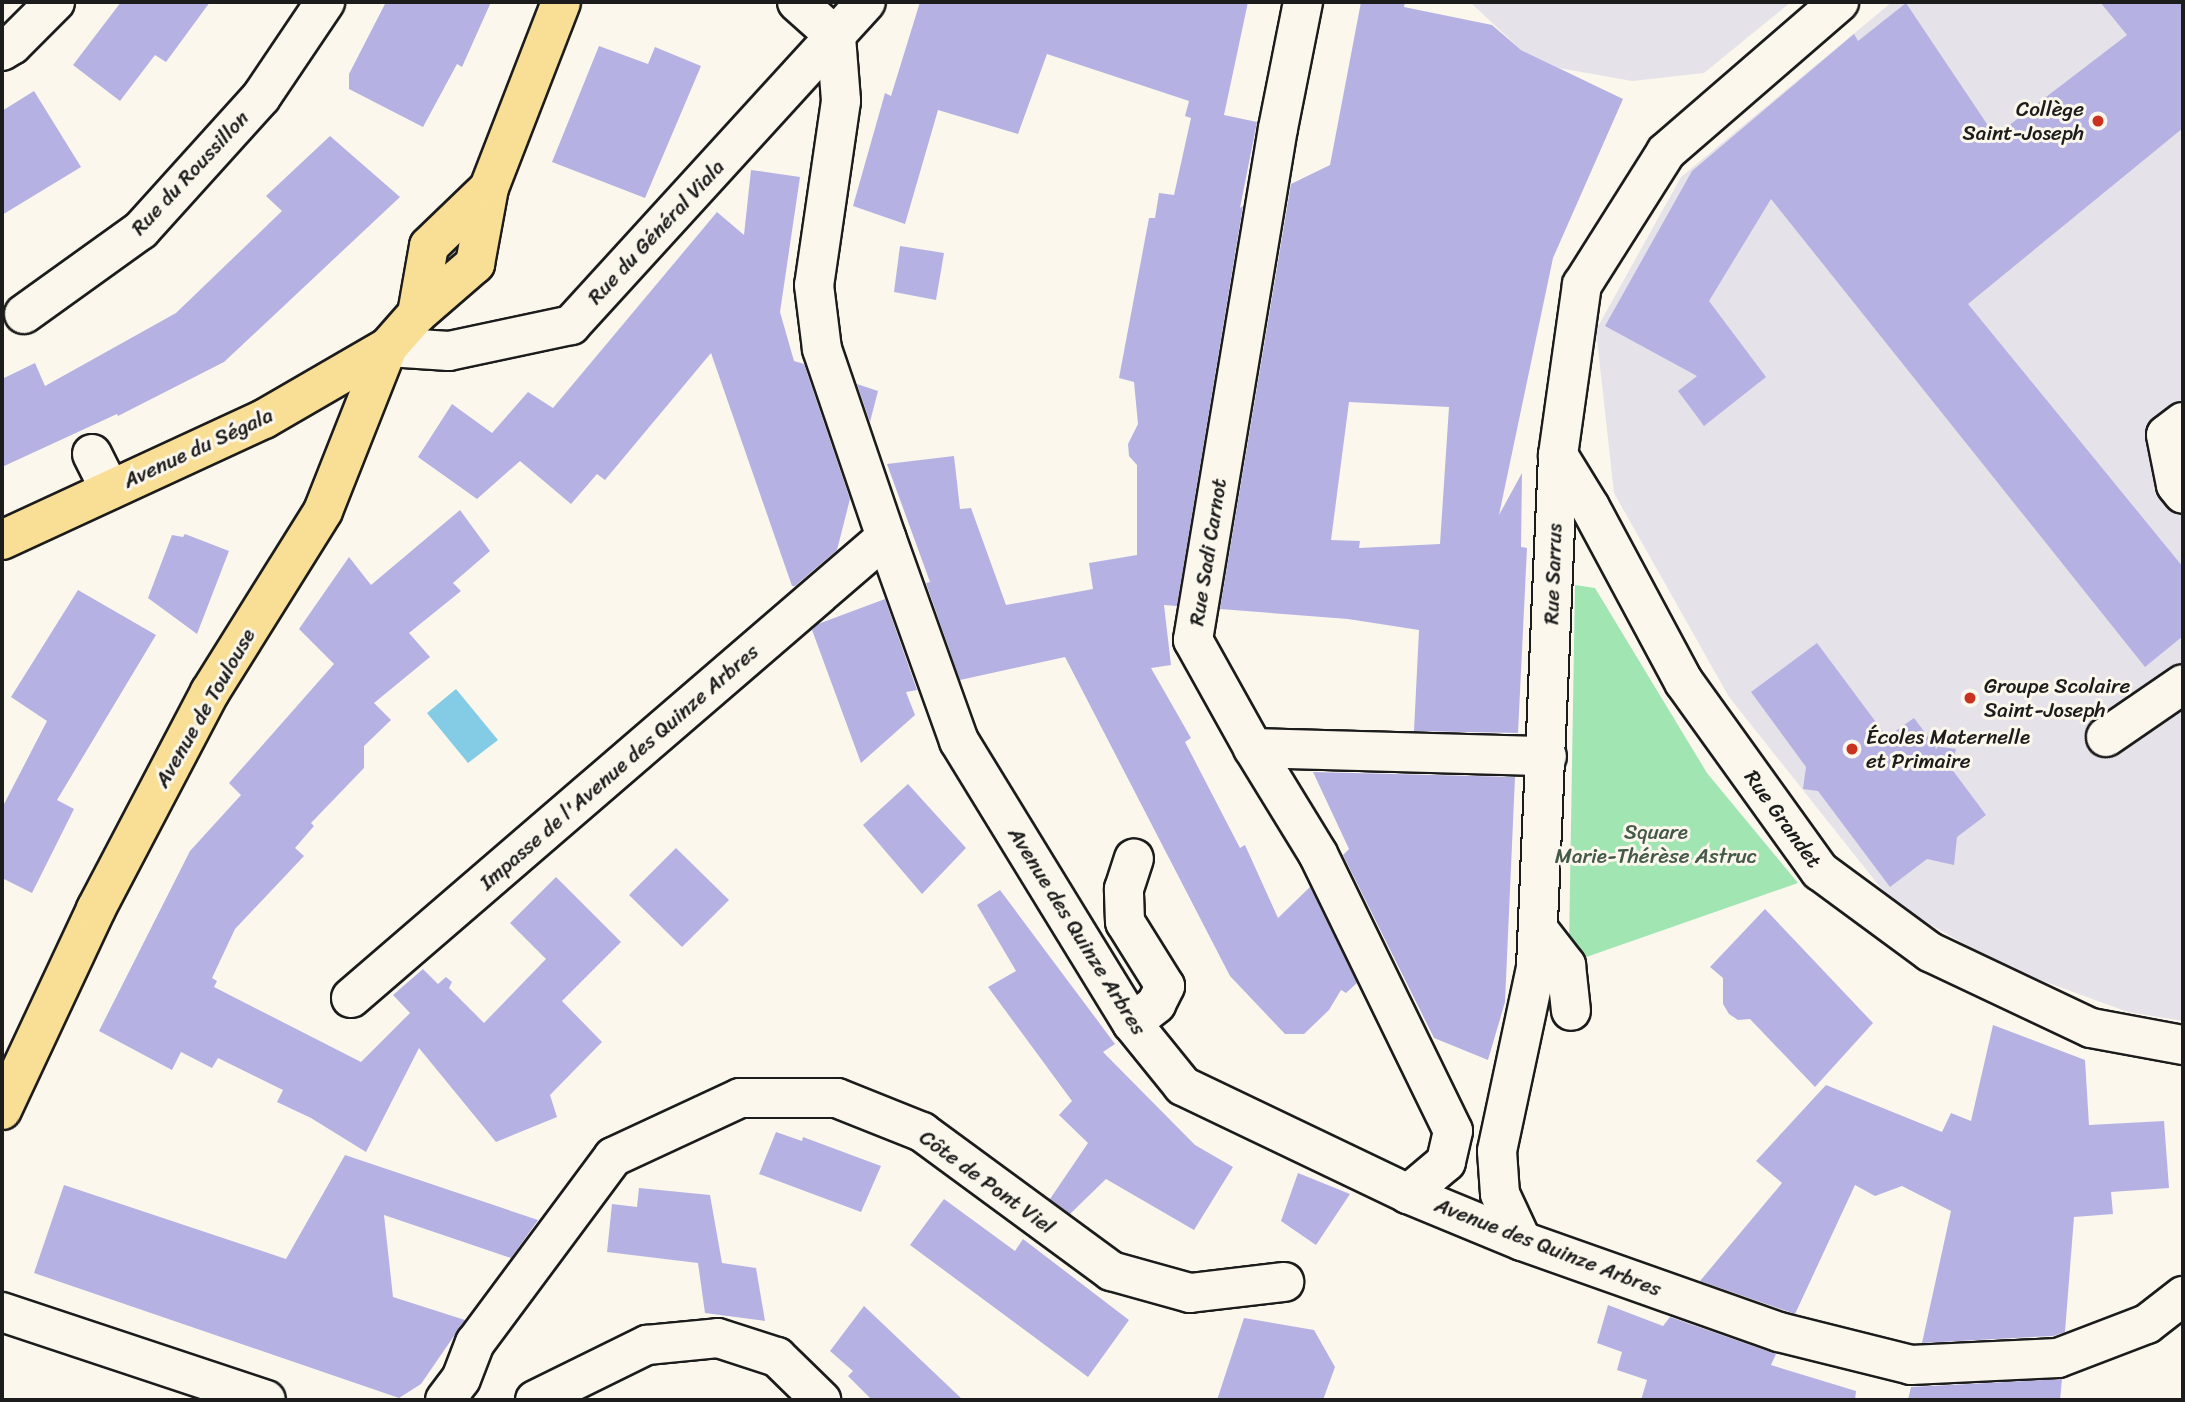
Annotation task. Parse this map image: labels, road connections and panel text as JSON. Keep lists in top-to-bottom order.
{
  "streets": {
    "main road": ["Avenue du Ségala", "Avenue de Toulouse"],
    "street": [
      "Rue du Roussillon",
      "Rue du Général Viala",
      "Rue Sadi Carnot",
      "Rue Sarrus",
      "Impasse de l'Avenue des Quinze Arbres",
      "Rue Grandet",
      "Avenue des Quinze Arbres",
      "Côte de Pont Viel"
    ]
  },
  "crossings": [
    ["Rue du Général Viala", "Avenue du Ségala"],
    ["Rue du Général Viala", "Avenue de Toulouse"],
    ["Rue du Général Viala", "Avenue des Quinze Arbres"],
    ["Avenue du Ségala", "Avenue de Toulouse"],
    ["Rue Sarrus", "Rue Grandet"],
    ["Rue Sarrus", "Avenue des Quinze Arbres"],
    ["Impasse de l'Avenue des Quinze Arbres", "Avenue des Quinze Arbres"]
  ],
  "parks": ["Square Marie-Thérèse Astruc"],
  "places": ["Collège Saint-Joseph", "Groupe Scolaire Saint-Joseph", "Écoles Maternelle et Primaire"]
}
